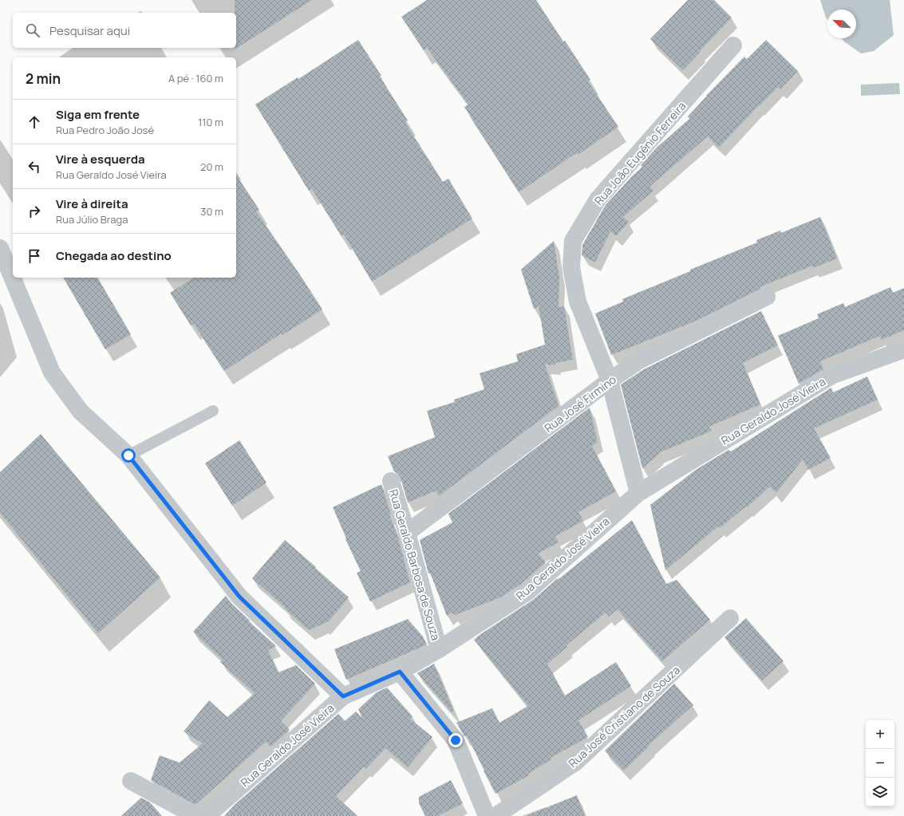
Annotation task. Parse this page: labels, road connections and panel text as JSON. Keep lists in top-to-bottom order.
{
  "streets": {
    "street": [
      "Rua João Eugênio Ferreira",
      "Rua José Firmino",
      "Rua Geraldo José Vieira",
      "Rua Geraldo Barbosa de Souza",
      "Rua José Cristiano de Souza"
    ]
  },
  "crossings": [
    ["Rua João Eugênio Ferreira", "Rua José Firmino"],
    ["Rua João Eugênio Ferreira", "Rua Geraldo José Vieira"],
    ["Rua José Firmino", "Rua Geraldo Barbosa de Souza"],
    ["Rua Geraldo José Vieira", "Rua Geraldo Barbosa de Souza"]
  ],
  "north": "top left",
  "page": {
    "search": "Pesquisar aqui",
    "heading": ["2 min", "A pé · 160 m"],
    "list": [
      ["Siga em frente", "Rua Pedro João José", "110 m"],
      ["Vire à esquerda", "Rua Geraldo José Vieira", "20 m"],
      ["Vire à direita", "Rua Júlio Braga", "30 m"],
      "Chegada ao destino"
    ],
    "map_buttons": ["+", "−"]
  }
}
